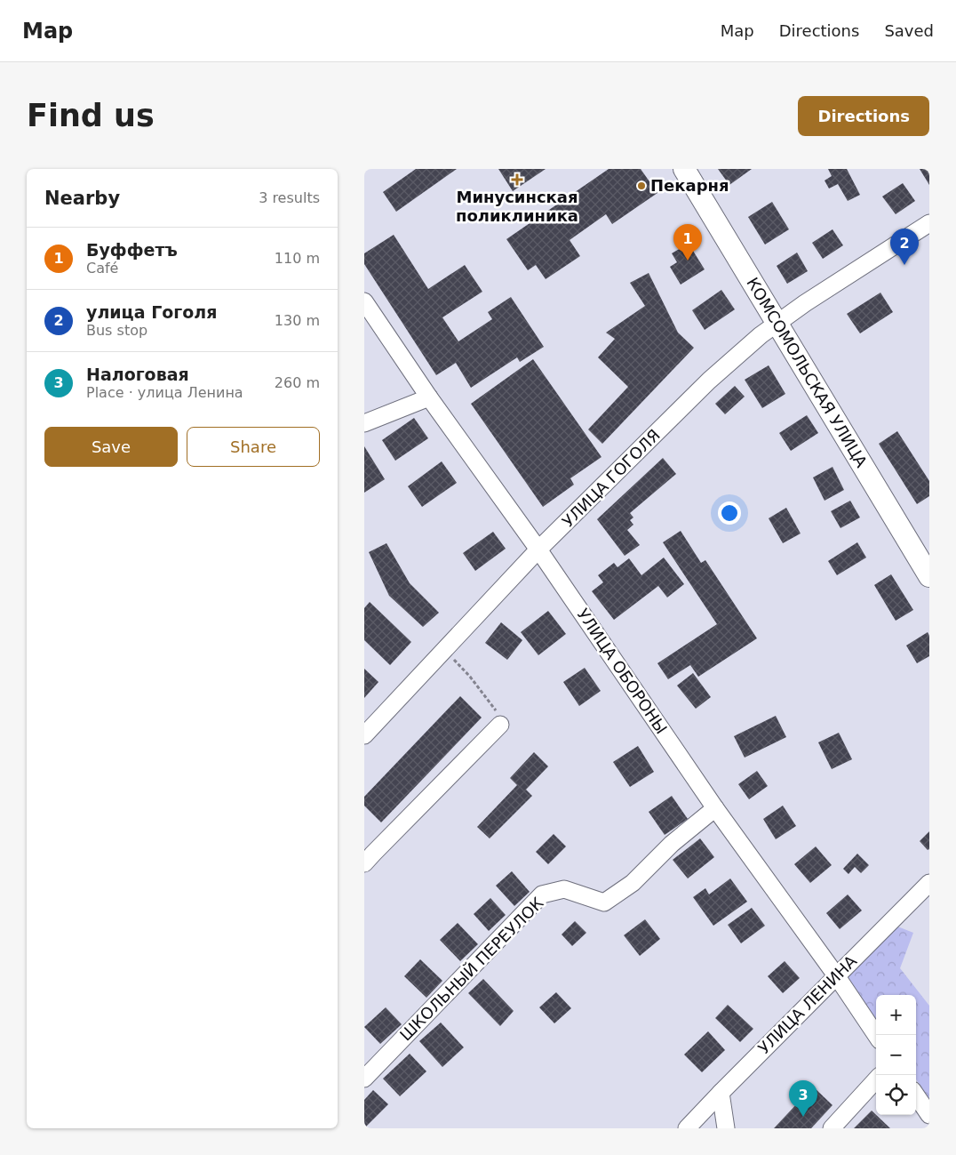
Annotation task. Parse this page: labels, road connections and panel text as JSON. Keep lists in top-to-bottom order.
{
  "streets": {
    "main road": ["КОМСОМОЛЬСКАЯ УЛИЦА"],
    "street": [
      "УЛИЦА ГОГОЛЯ",
      "УЛИЦА ОБОРОНЫ",
      "ШКОЛЬНЫЙ ПЕРЕУЛОК",
      "УЛИЦА ЛЕНИНА"
    ]
  },
  "crossings": [
    ["КОМСОМОЛЬСКАЯ УЛИЦА", "УЛИЦА ГОГОЛЯ"],
    ["УЛИЦА ГОГОЛЯ", "УЛИЦА ОБОРОНЫ"],
    ["УЛИЦА ОБОРОНЫ", "ШКОЛЬНЫЙ ПЕРЕУЛОК"],
    ["УЛИЦА ОБОРОНЫ", "УЛИЦА ЛЕНИНА"]
  ],
  "places": {
    "health": ["Минусинская поликлиника"],
    "other": ["Пекарня"]
  },
  "page": {
    "header": "Map",
    "nav": ["Map", "Directions", "Saved"],
    "buttons": [
      "Directions",
      ["Save", "Share"]
    ],
    "title": "Find us",
    "heading": ["Nearby", "3 results"],
    "pins": ["1", "2", "3"],
    "list": [
      {
        "mark": "1",
        "name": "Буффетъ",
        "note": "Café",
        "value": "110 m"
      },
      {
        "mark": "2",
        "name": "улица Гоголя",
        "note": "Bus stop",
        "value": "130 m"
      },
      {
        "mark": "3",
        "name": "Налоговая",
        "note": "Place · улица Ленина",
        "value": "260 m"
      }
    ],
    "map_buttons": ["+", "−"]
  }
}
